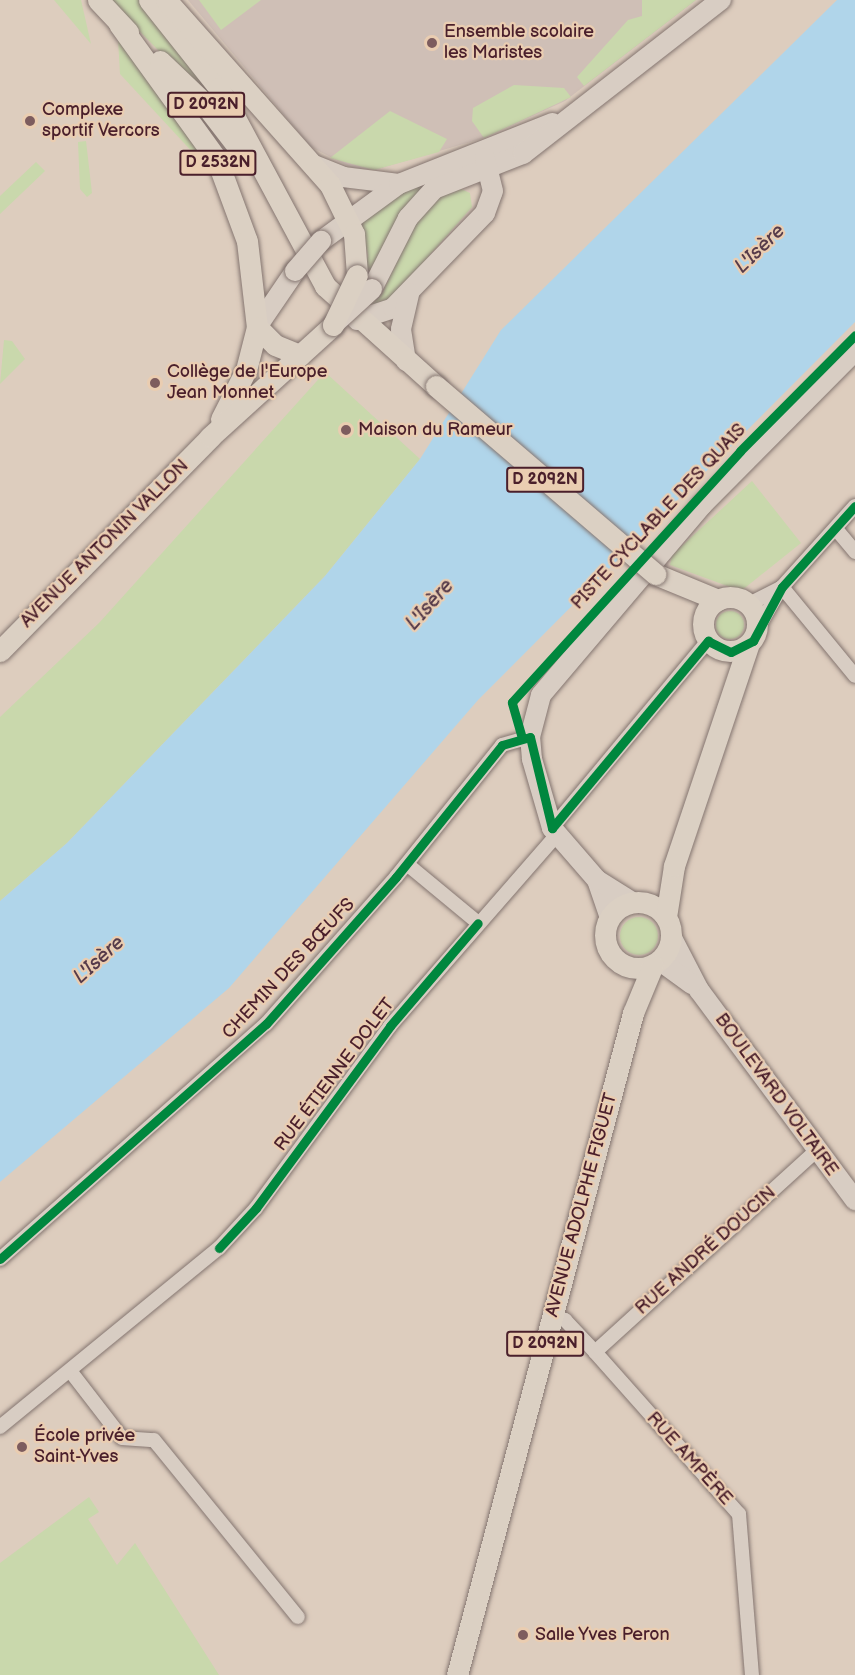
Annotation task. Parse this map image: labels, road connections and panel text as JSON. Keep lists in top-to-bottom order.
{
  "streets": {
    "main road": [
      "D 2092N",
      "D 2532N",
      "AVENUE ANTONIN VALLON",
      "BOULEVARD VOLTAIRE",
      "AVENUE ADOLPHE FIGUET"
    ],
    "street": [
      "CHEMIN DES BŒUFS",
      "RUE ÉTIENNE DOLET",
      "RUE ANDRÉ DOUCIN",
      "RUE AMPÈRE"
    ],
    "cycle path": ["PISTE CYCLABLE DES QUAIS"]
  },
  "crossings": [
    ["D 2092N", "D 2532N"],
    ["D 2092N", "RUE ÉTIENNE DOLET"],
    ["D 2532N", "AVENUE ANTONIN VALLON"],
    ["BOULEVARD VOLTAIRE", "AVENUE ADOLPHE FIGUET"],
    ["BOULEVARD VOLTAIRE", "RUE ANDRÉ DOUCIN"],
    ["AVENUE ADOLPHE FIGUET", "RUE AMPÈRE"],
    ["RUE ANDRÉ DOUCIN", "RUE AMPÈRE"]
  ],
  "water": ["L'Isère"],
  "places": [
    "Ensemble scolaire les Maristes",
    "Complexe sportif Vercors",
    "Collège de l'Europe Jean Monnet",
    "Maison du Rameur",
    "École privée Saint-Yves",
    "Salle Yves Peron"
  ]
}
